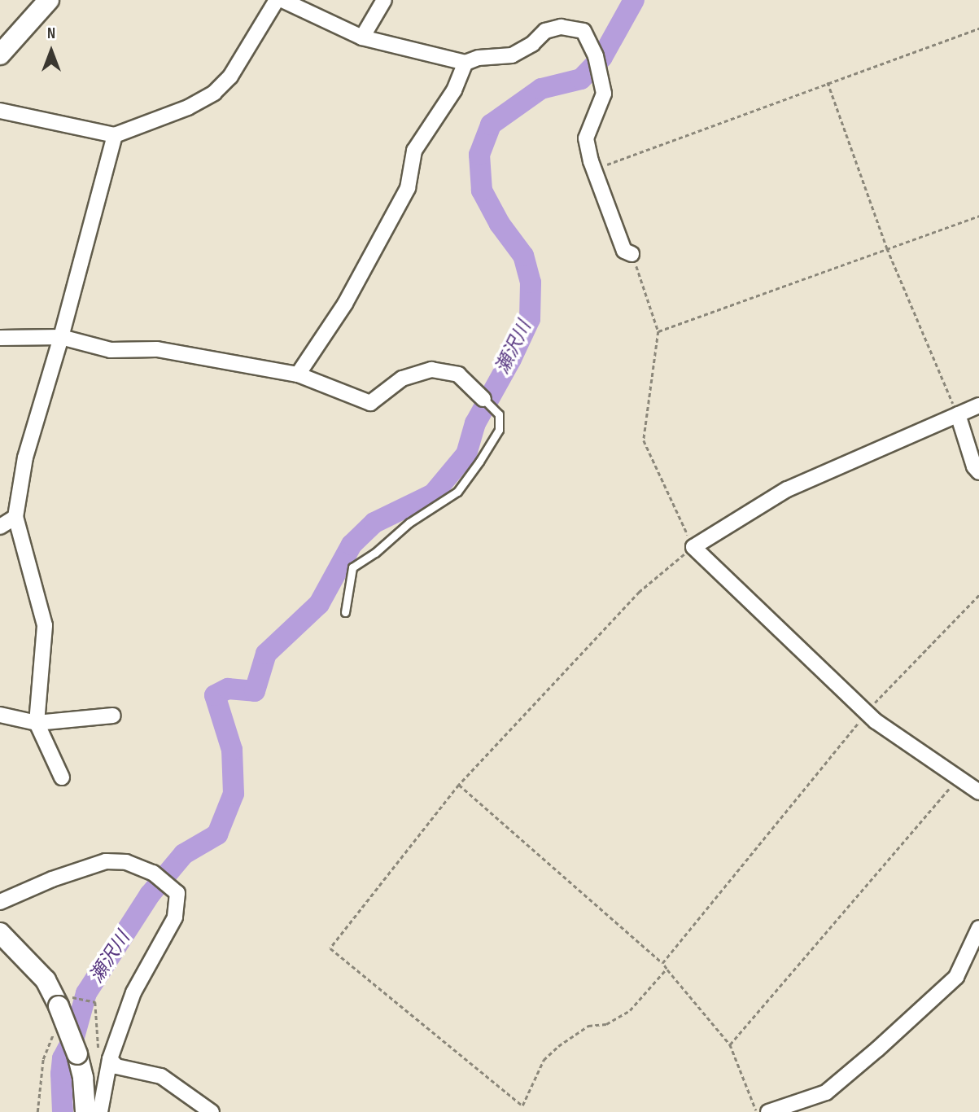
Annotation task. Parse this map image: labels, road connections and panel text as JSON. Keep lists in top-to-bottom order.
{
  "water": ["瀬沢川"],
  "north": "top"
}
